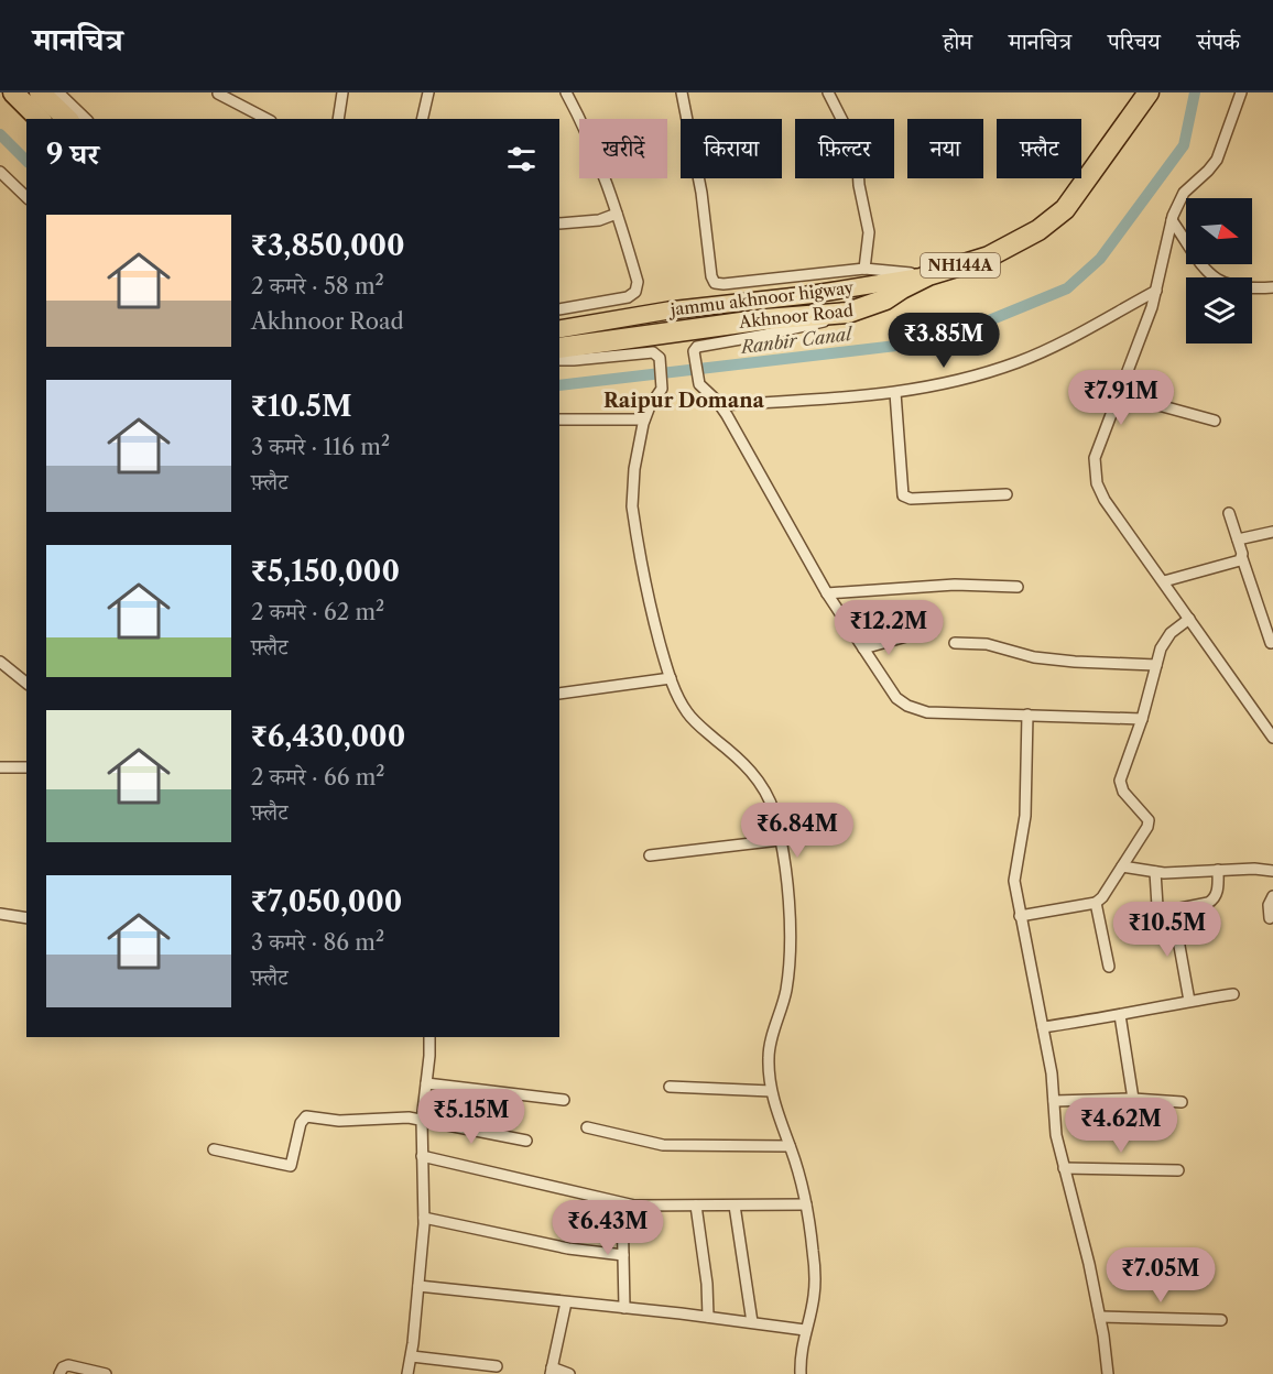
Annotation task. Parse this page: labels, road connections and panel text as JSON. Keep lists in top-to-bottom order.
{
  "streets": {
    "highway": ["NH144A", "Akhnoor Road"],
    "main road": ["jammu akhnoor higway"]
  },
  "crossings": [
    ["jammu akhnoor higway", "Akhnoor Road"]
  ],
  "districts": ["Raipur Domana"],
  "water": ["Ranbir Canal"],
  "north": "right",
  "page": {
    "header": "मानचित्र",
    "nav": [
      "होम",
      "मानचित्र",
      "परिचय",
      "संपर्क"
    ],
    "chip": [
      "खरीदें",
      "किराया",
      "फ़िल्टर",
      "नया",
      "फ़्लैट"
    ],
    "heading": "9 घर",
    "list": [
      {
        "name": "₹3,850,000",
        "note": "2 कमरे · 58 m² · Akhnoor Road"
      },
      {
        "name": "₹10.5M",
        "note": "3 कमरे · 116 m² · फ़्लैट"
      },
      {
        "name": "₹5,150,000",
        "note": "2 कमरे · 62 m² · फ़्लैट"
      },
      {
        "name": "₹6,430,000",
        "note": "2 कमरे · 66 m² · फ़्लैट"
      },
      {
        "name": "₹7,050,000",
        "note": "3 कमरे · 86 m² · फ़्लैट"
      }
    ],
    "price": [
      "₹3.85M",
      "₹7.91M",
      "₹12.2M",
      "₹6.84M",
      "₹10.5M",
      "₹5.15M",
      "₹4.62M",
      "₹6.43M",
      "₹7.05M"
    ]
  }
}
